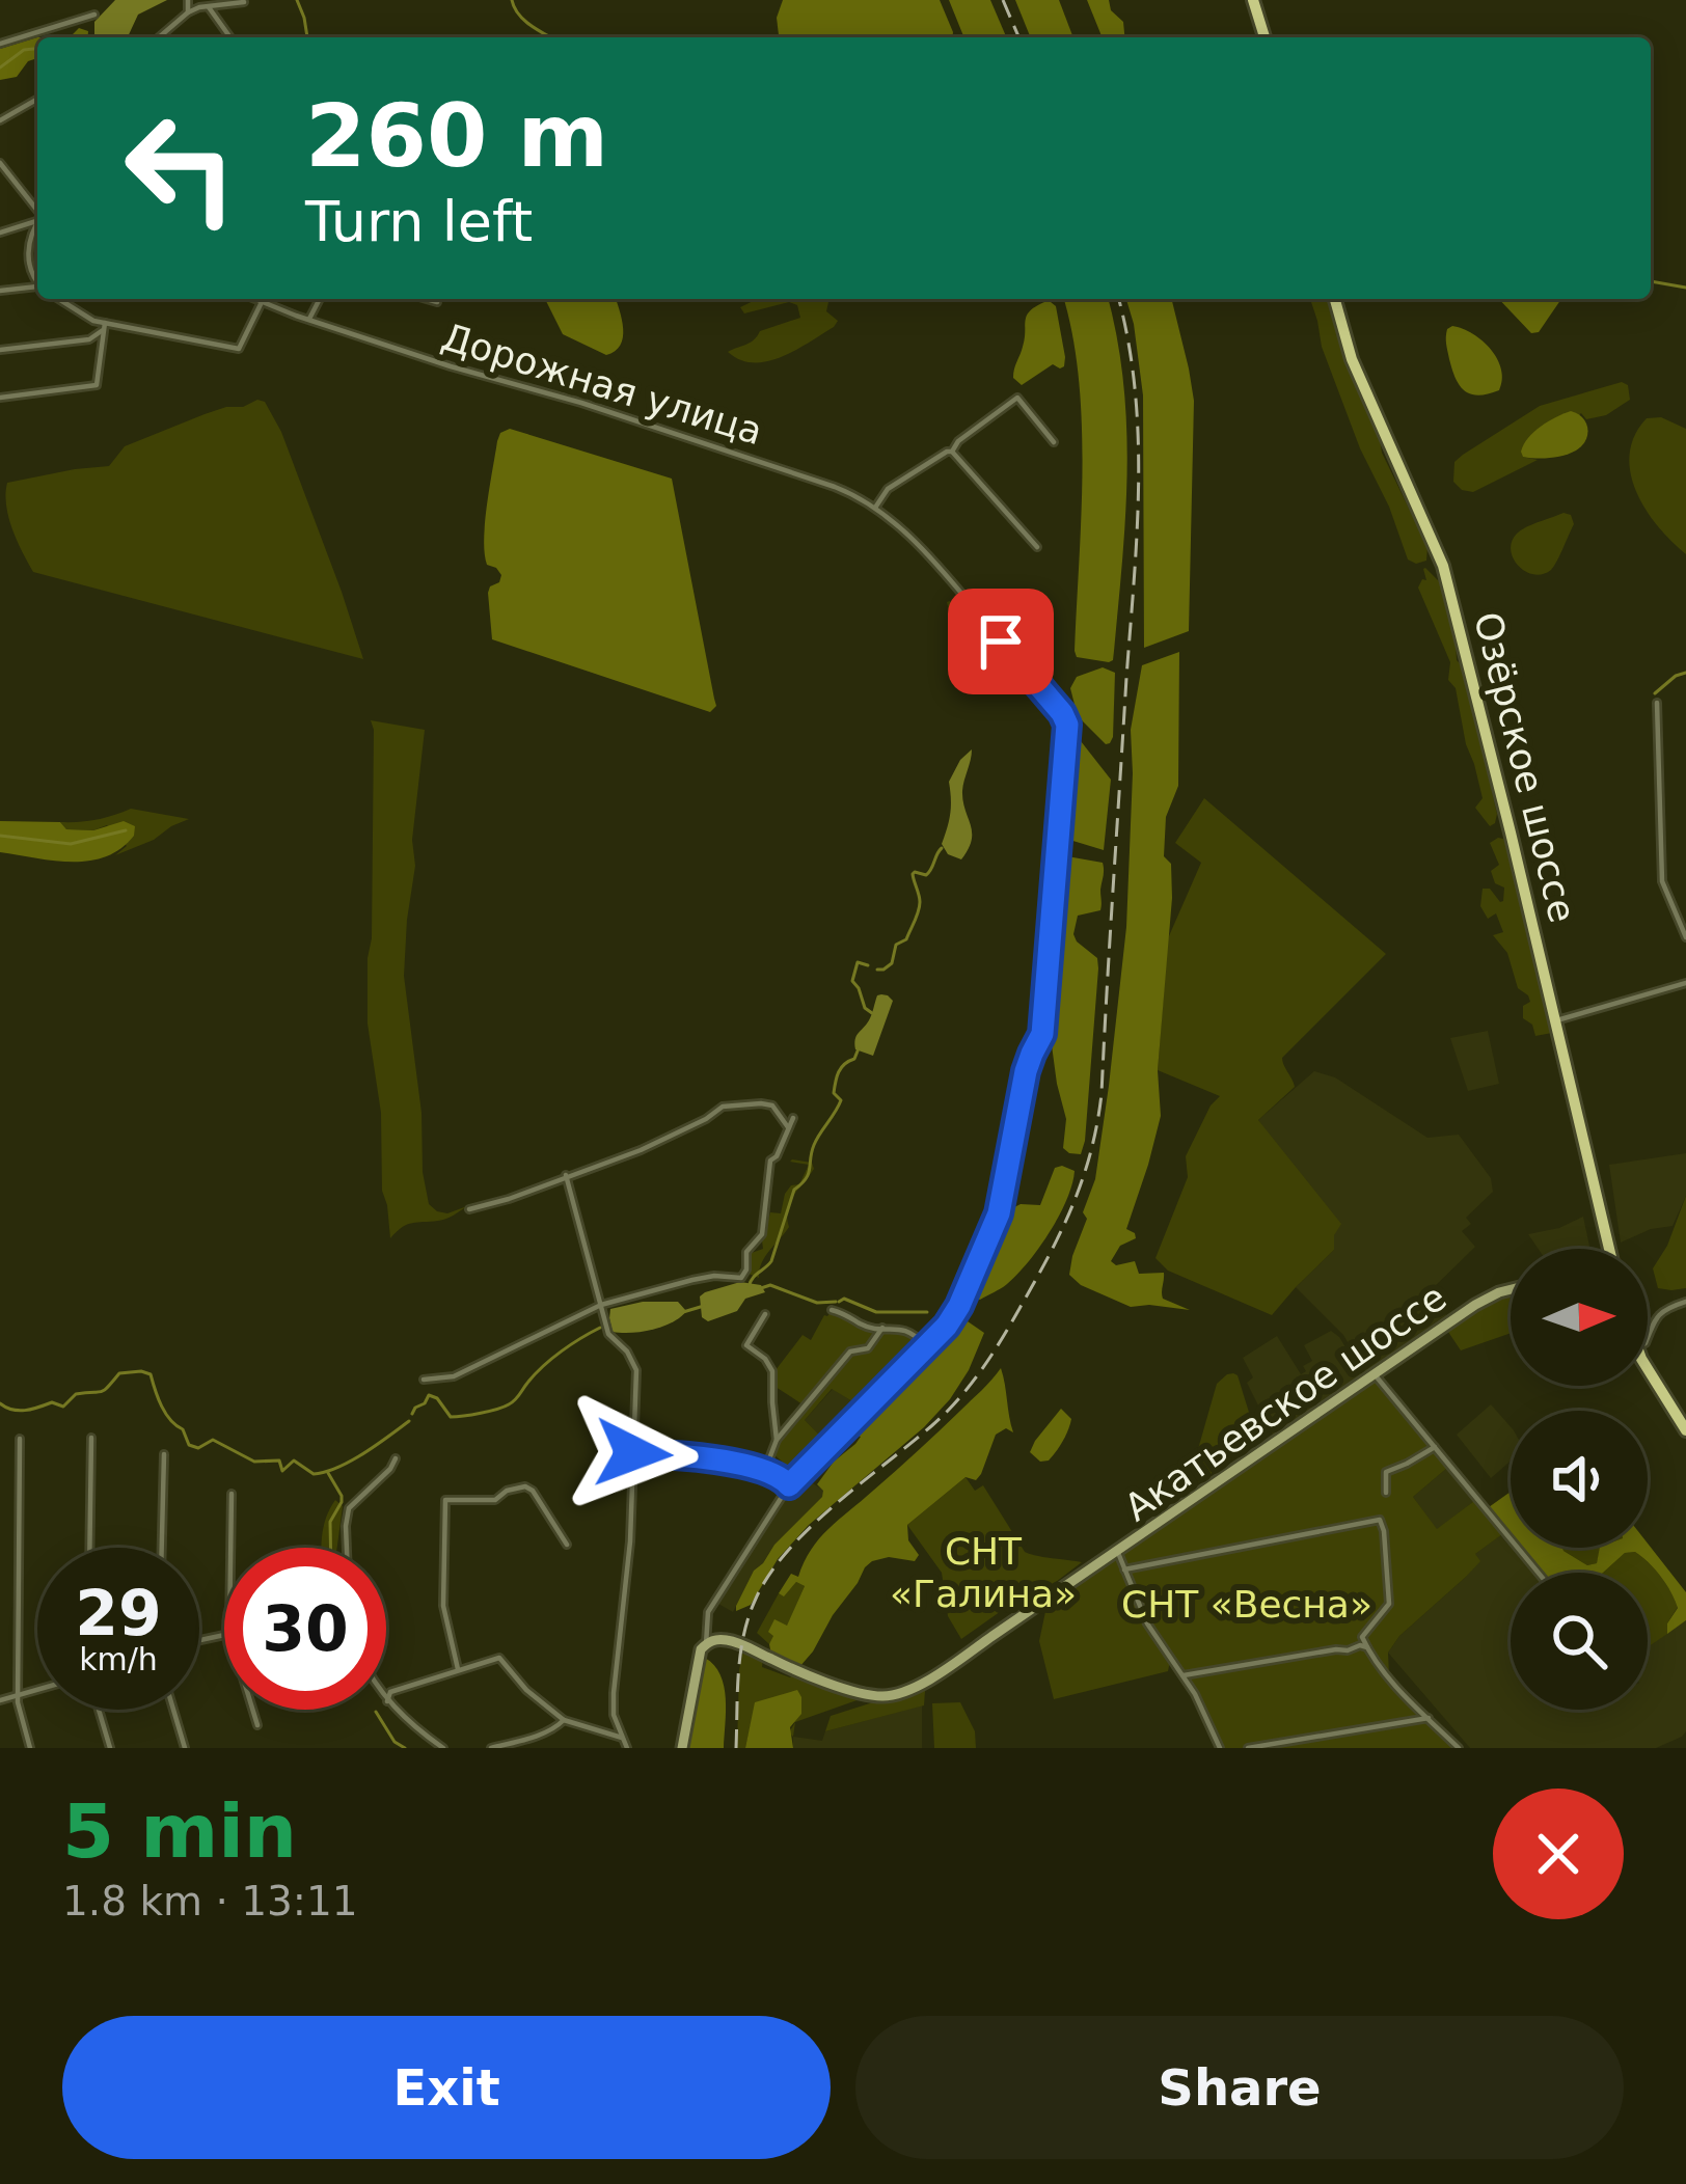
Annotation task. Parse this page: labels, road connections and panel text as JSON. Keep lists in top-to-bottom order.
{
  "streets": {
    "main road": ["Озёрское шоссе", "Акатьевское шоссе"],
    "street": ["Дорожная улица"]
  },
  "crossings": [
    ["Дорожная улица", "Акатьевское шоссе"]
  ],
  "parks": ["СНТ «Галина»", "СНТ «Весна»"],
  "north": "right",
  "page": {
    "turn": ["260 m", "Turn left"],
    "speed": "29 km/h",
    "limit": "30",
    "heading": ["5 min", "1.8 km · 13:11"],
    "buttons": ["Exit", "Share"]
  }
}
